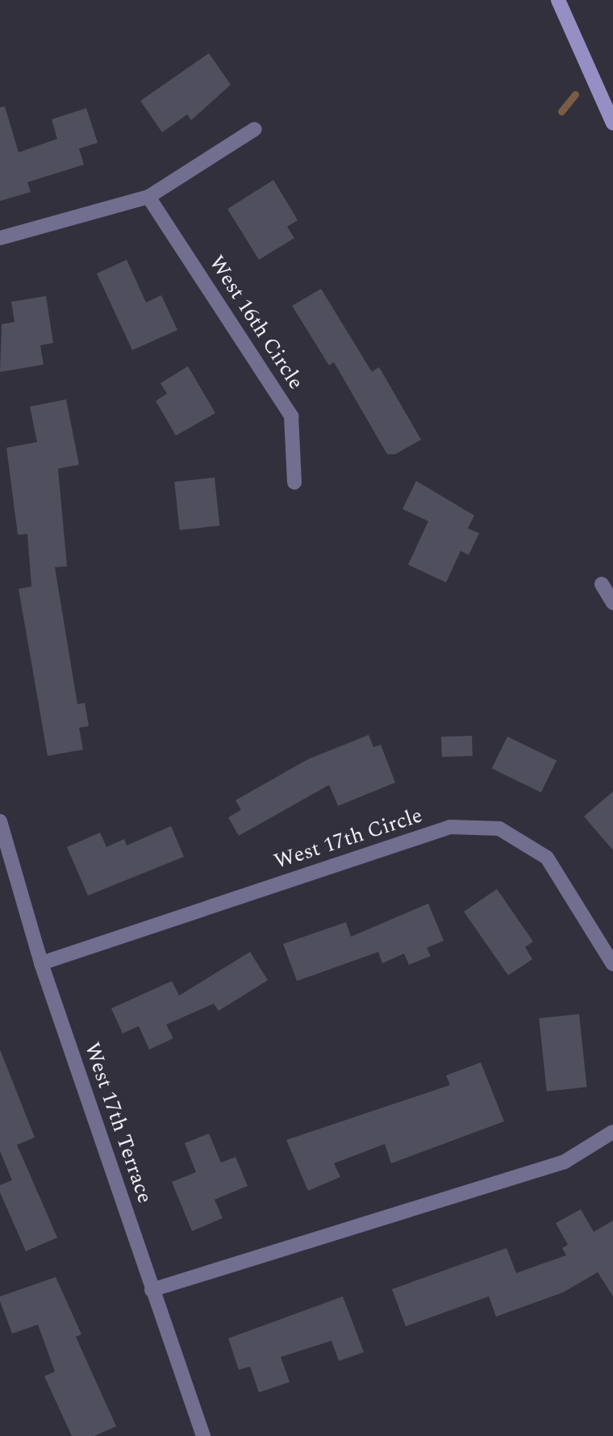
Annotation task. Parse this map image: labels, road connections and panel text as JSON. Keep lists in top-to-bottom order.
{
  "streets": {
    "street": ["West 16th Circle", "West 17th Circle", "West 17th Terrace"]
  },
  "crossings": [
    ["West 17th Circle", "West 17th Terrace"]
  ]
}
